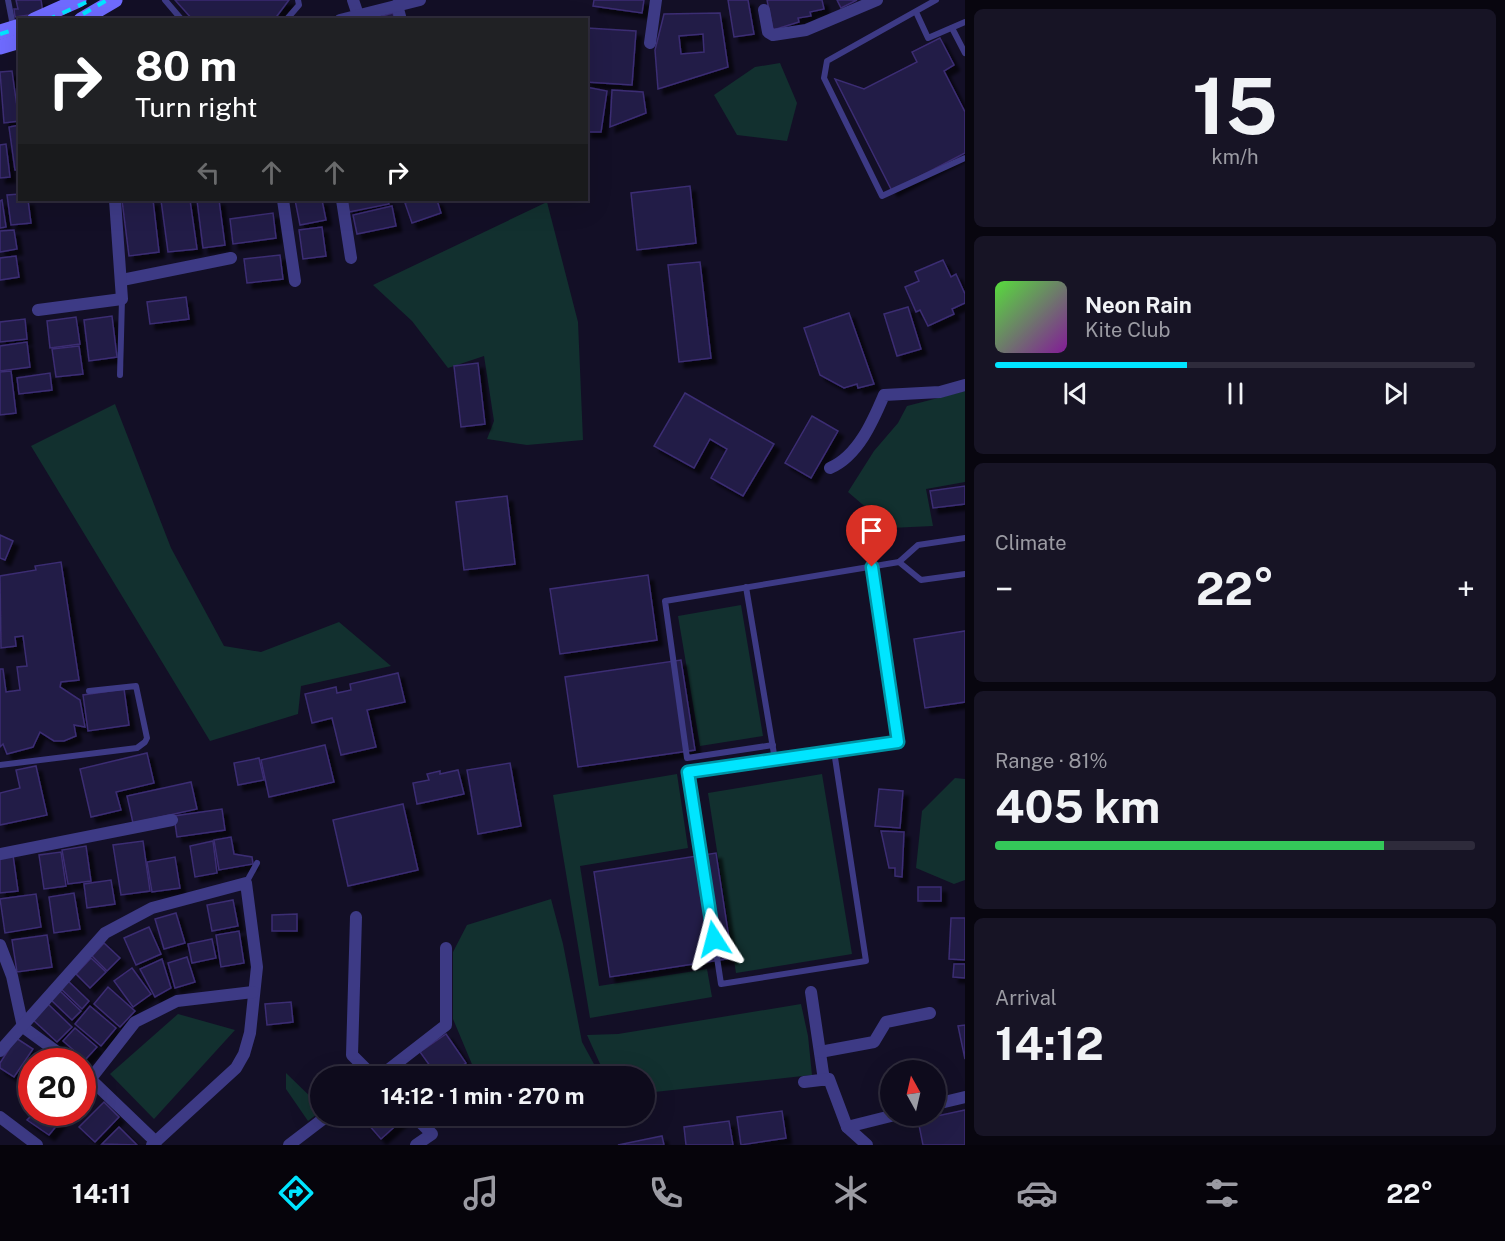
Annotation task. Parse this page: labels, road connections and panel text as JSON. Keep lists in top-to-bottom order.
{
  "north": "top",
  "page": {
    "tile": [
      ["15", "km/h"],
      "Climate",
      ["Range · 81%", "405 km"],
      ["Arrival", "14:12"]
    ],
    "turn": ["80 m", "Turn right"],
    "song": ["Neon Rain", "Kite Club"],
    "heat": ["−", "22°", "+"],
    "limit": "20",
    "trip": "14:12 · 1 min · 270 m",
    "tabs": ["14:11", "22°"]
  }
}
